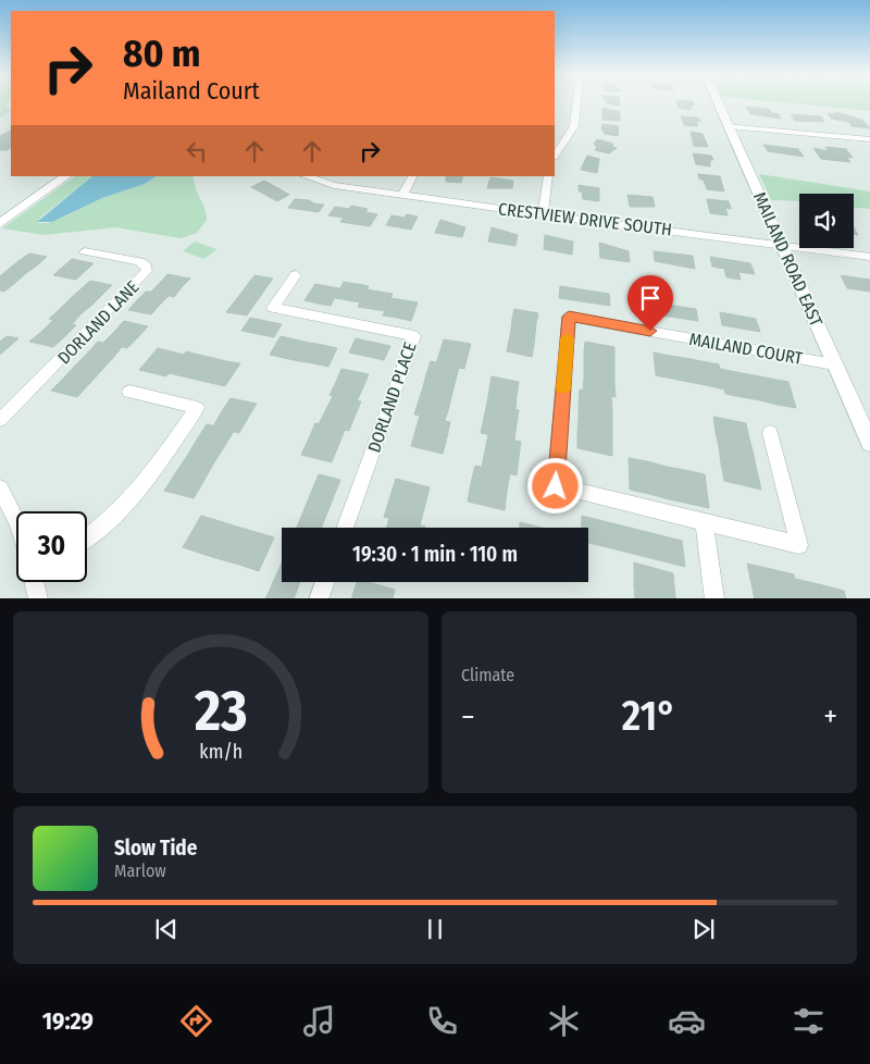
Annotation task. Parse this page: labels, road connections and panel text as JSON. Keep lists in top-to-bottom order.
{
  "streets": {
    "street": [
      "CRESTVIEW DRIVE SOUTH",
      "MAILAND ROAD EAST",
      "DORLAND LANE",
      "MAILAND COURT",
      "DORLAND PLACE"
    ]
  },
  "crossings": [
    ["CRESTVIEW DRIVE SOUTH", "MAILAND ROAD EAST"],
    ["MAILAND ROAD EAST", "MAILAND COURT"]
  ],
  "page": {
    "turn": ["80 m", "Mailand Court"],
    "limit": "30",
    "trip": "19:30 · 1 min · 110 m",
    "tile": "Climate",
    "heat": ["−", "21°", "+"],
    "song": ["Slow Tide", "Marlow"],
    "tabs": "19:29",
    "gauge": ["23", "km/h"]
  }
}
